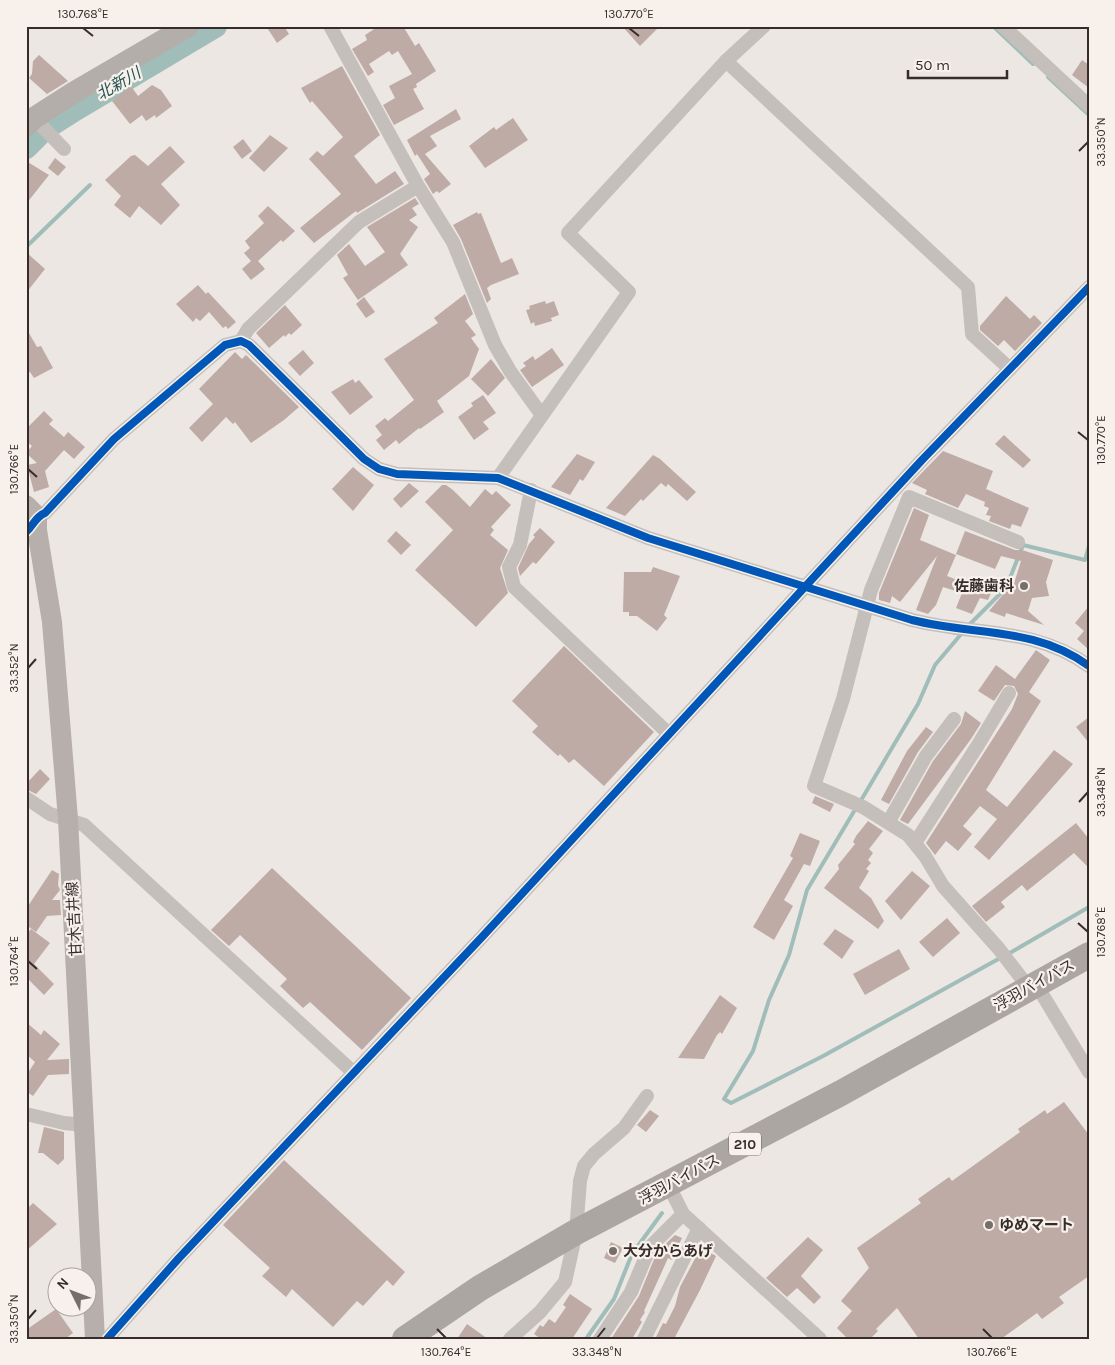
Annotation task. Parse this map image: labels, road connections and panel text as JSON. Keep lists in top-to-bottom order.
{
  "streets": {
    "highway": ["浮羽バイパス", "210"],
    "main road": ["甘木吉井線"]
  },
  "water": ["北新川"],
  "places": ["佐藤歯科", "ゆめマート", "大分からあげ"],
  "scale_bar": "50 m",
  "north": "top left",
  "coordinates": [
    "130.768°E",
    "130.770°E",
    "33.350°N",
    "130.766°E",
    "33.352°N",
    "33.348°N",
    "130.764°E"
  ]
}
